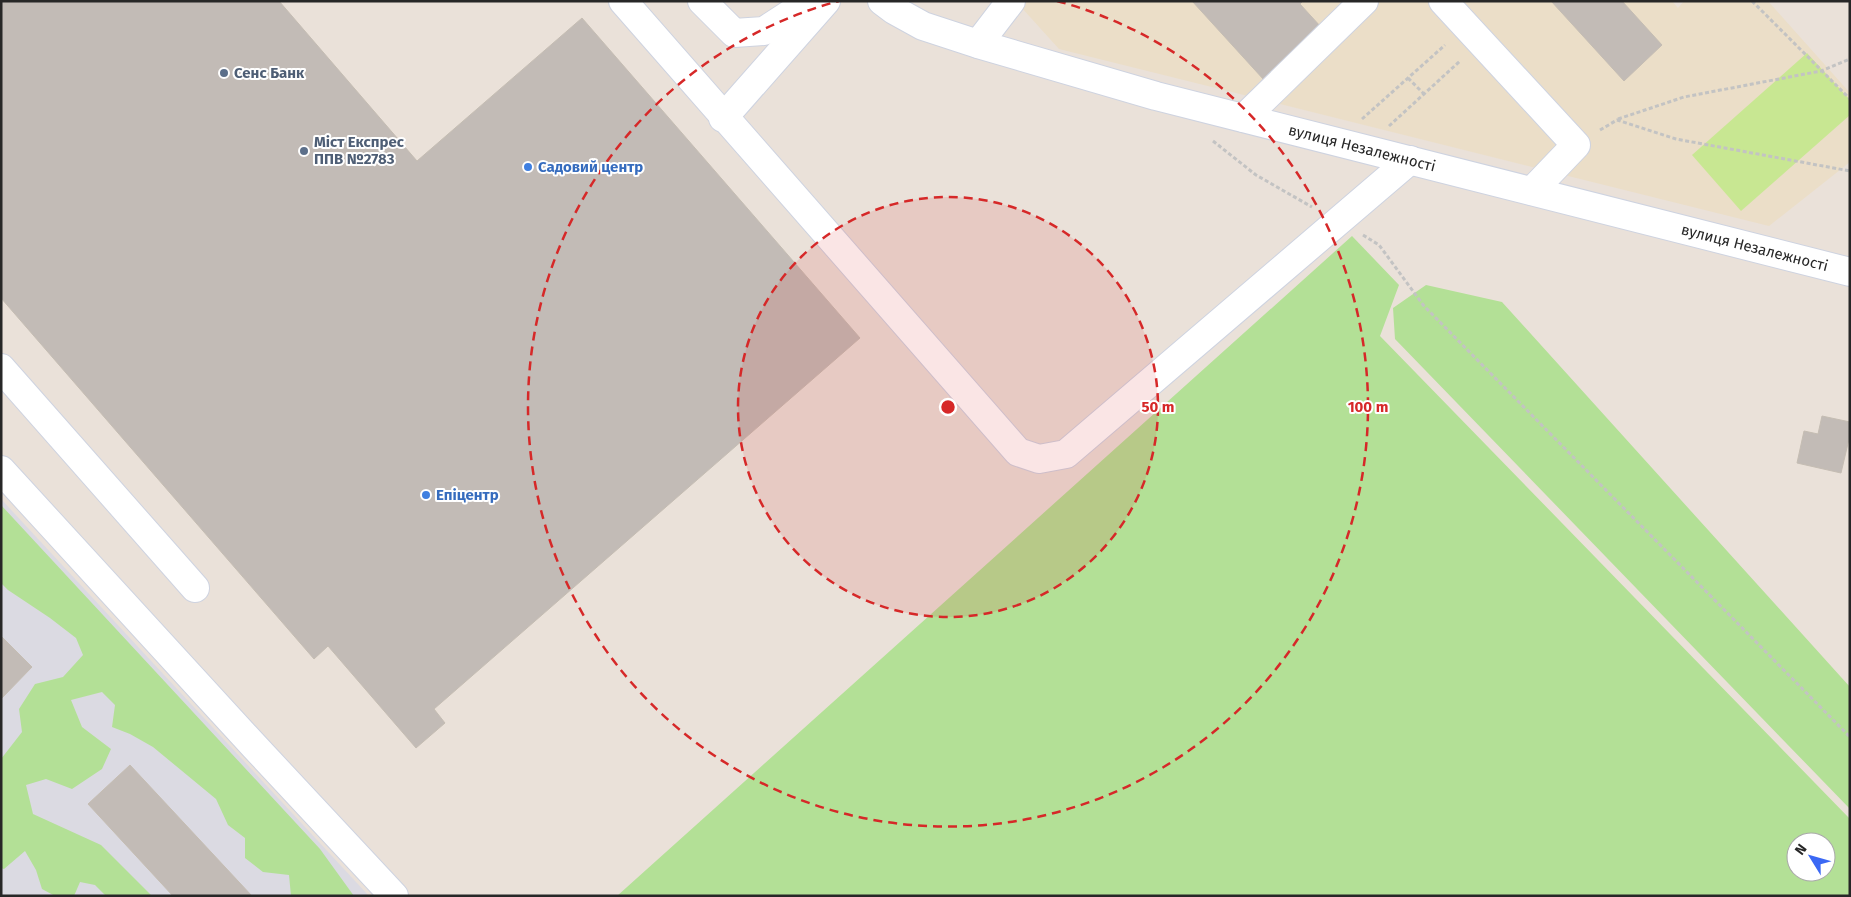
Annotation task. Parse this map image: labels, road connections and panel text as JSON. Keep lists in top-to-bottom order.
{
  "streets": {
    "street": ["вулиця Незалежності"]
  },
  "places": [
    "Сенс Банк",
    "Міст Експрес ППВ №2783",
    "Садовий центр",
    "Епіцентр"
  ],
  "north": "top left",
  "rings": ["50 m", "100 m"]
}
